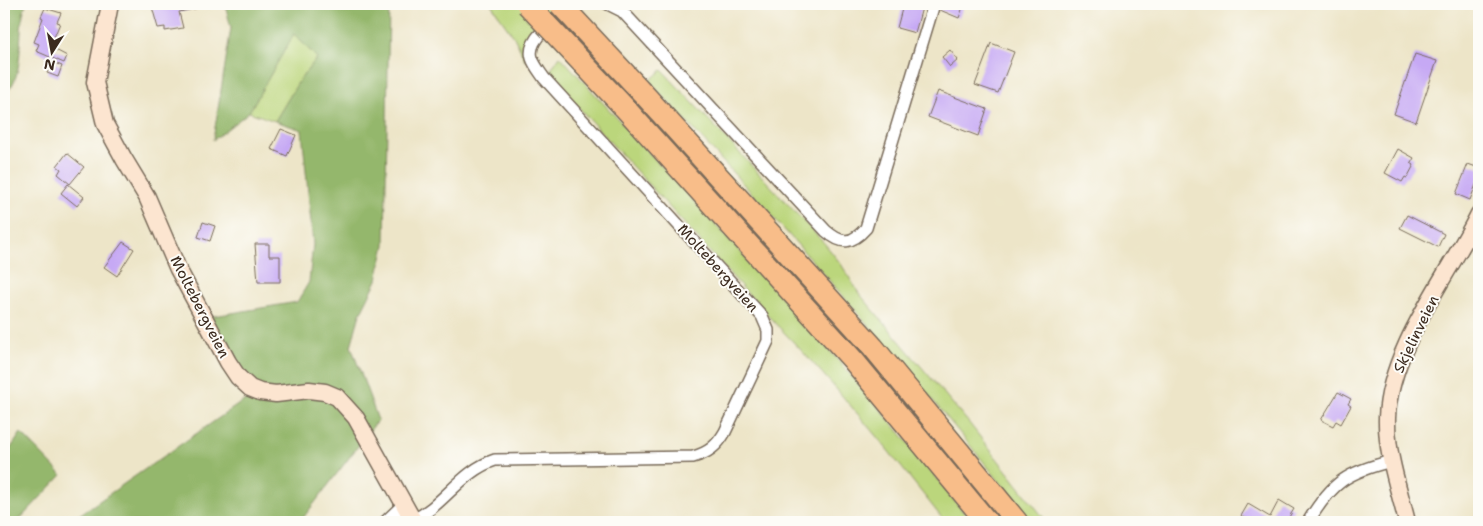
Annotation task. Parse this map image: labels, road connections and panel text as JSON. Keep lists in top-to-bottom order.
{
  "streets": {
    "main road": ["Moltebergveien", "Skjelinveien"]
  },
  "north": "bottom"
}
